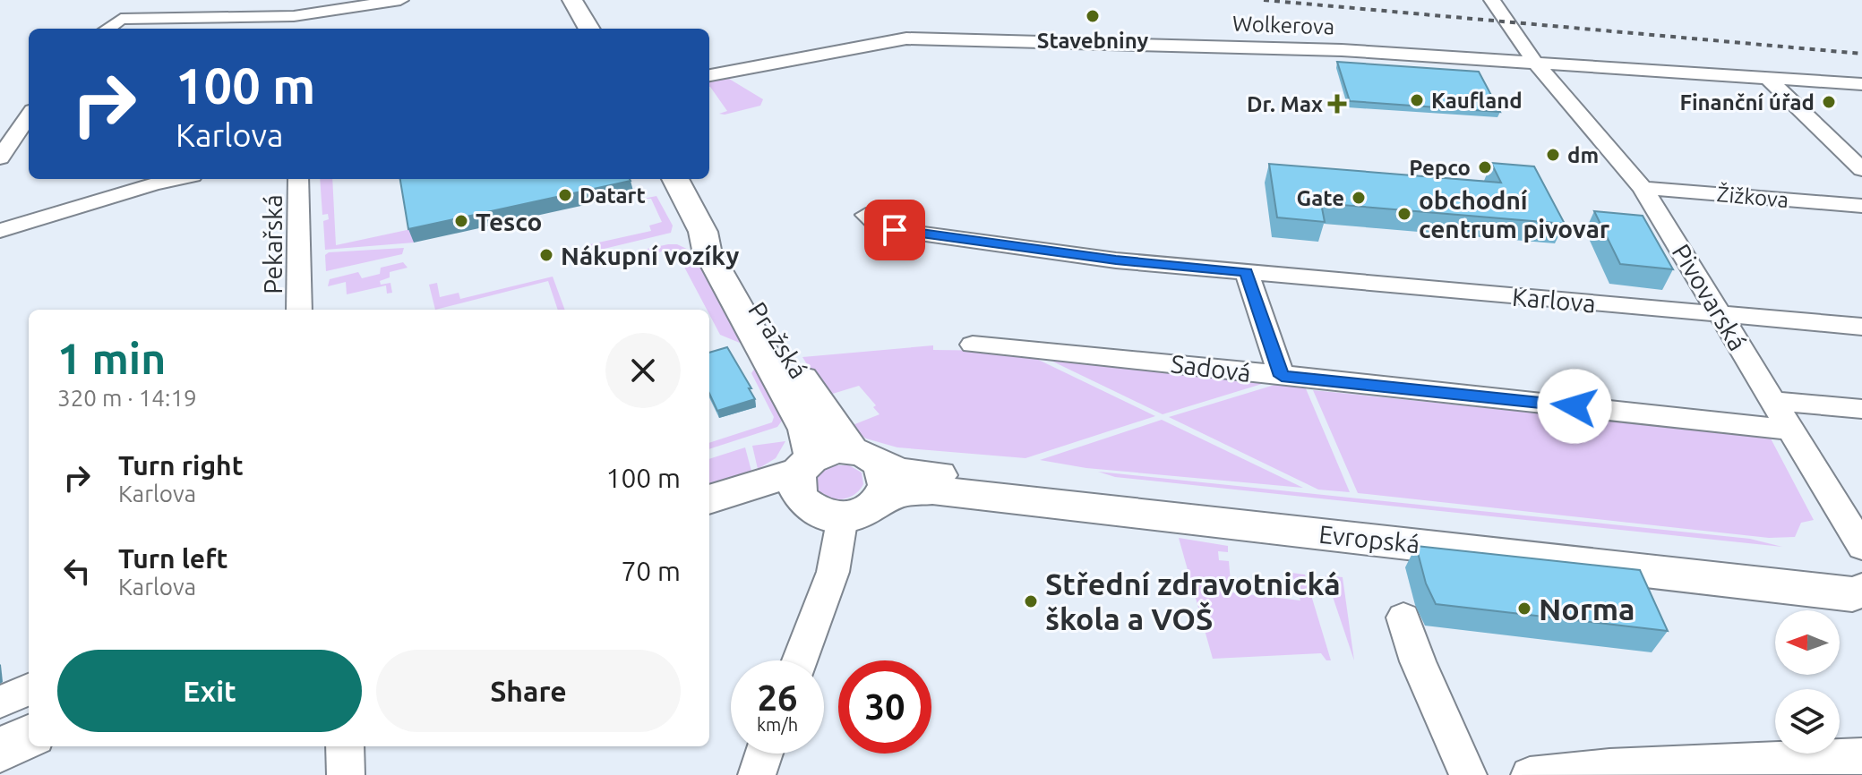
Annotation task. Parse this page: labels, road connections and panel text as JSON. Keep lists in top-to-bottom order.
{
  "streets": {
    "main road": ["Pražská", "Evropská"],
    "street": [
      "Wolkerova",
      "Žižkova",
      "Pekařská",
      "Pivovarská",
      "Karlova",
      "Sadová"
    ]
  },
  "crossings": [
    ["Wolkerova", "Pivovarská"],
    ["Žižkova", "Pivovarská"],
    ["Pivovarská", "Karlova"],
    ["Pivovarská", "Sadová"],
    ["Pražská", "Evropská"]
  ],
  "places": {
    "other": [
      "Stavebniny",
      "Kaufland",
      "Finanční úřad",
      "dm",
      "Pepco",
      "Datart",
      "Gate",
      "obchodní centrum pivovar",
      "Tesco",
      "Nákupní vozíky",
      "Střední zdravotnická škola a VOŠ",
      "Norma"
    ],
    "health": ["Dr. Max"]
  },
  "north": "left",
  "page": {
    "turn": ["100 m", "Karlova"],
    "heading": ["1 min", "320 m · 14:19"],
    "list": [
      {
        "name": "Turn right",
        "note": "Karlova",
        "value": "100 m"
      },
      {
        "name": "Turn left",
        "note": "Karlova",
        "value": "70 m"
      }
    ],
    "buttons": ["Exit", "Share"],
    "speed": "26 km/h",
    "limit": "30"
  }
}
